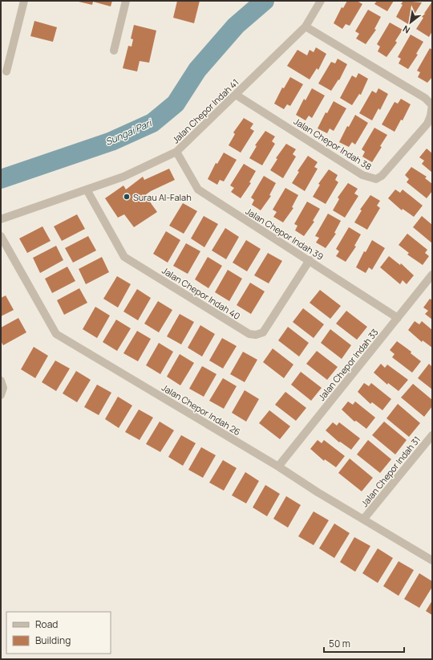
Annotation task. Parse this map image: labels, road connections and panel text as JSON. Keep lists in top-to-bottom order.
{
  "streets": {
    "street": [
      "Jalan Chepor Indah 41",
      "Jalan Chepor Indah 38",
      "Jalan Chepor Indah 39",
      "Jalan Chepor Indah 40",
      "Jalan Chepor Indah 33",
      "Jalan Chepor Indah 26",
      "Jalan Chepor Indah 31"
    ]
  },
  "crossings": [
    ["Jalan Chepor Indah 41", "Jalan Chepor Indah 38"],
    ["Jalan Chepor Indah 41", "Jalan Chepor Indah 39"],
    ["Jalan Chepor Indah 41", "Jalan Chepor Indah 40"],
    ["Jalan Chepor Indah 39", "Jalan Chepor Indah 40"],
    ["Jalan Chepor Indah 39", "Jalan Chepor Indah 33"],
    ["Jalan Chepor Indah 33", "Jalan Chepor Indah 26"],
    ["Jalan Chepor Indah 26", "Jalan Chepor Indah 31"]
  ],
  "water": ["Sungai Pari"],
  "places": ["Surau Al-Falah"],
  "legend": ["Road", "Building"],
  "scale_bar": "50 m",
  "north": "bottom left"
}
